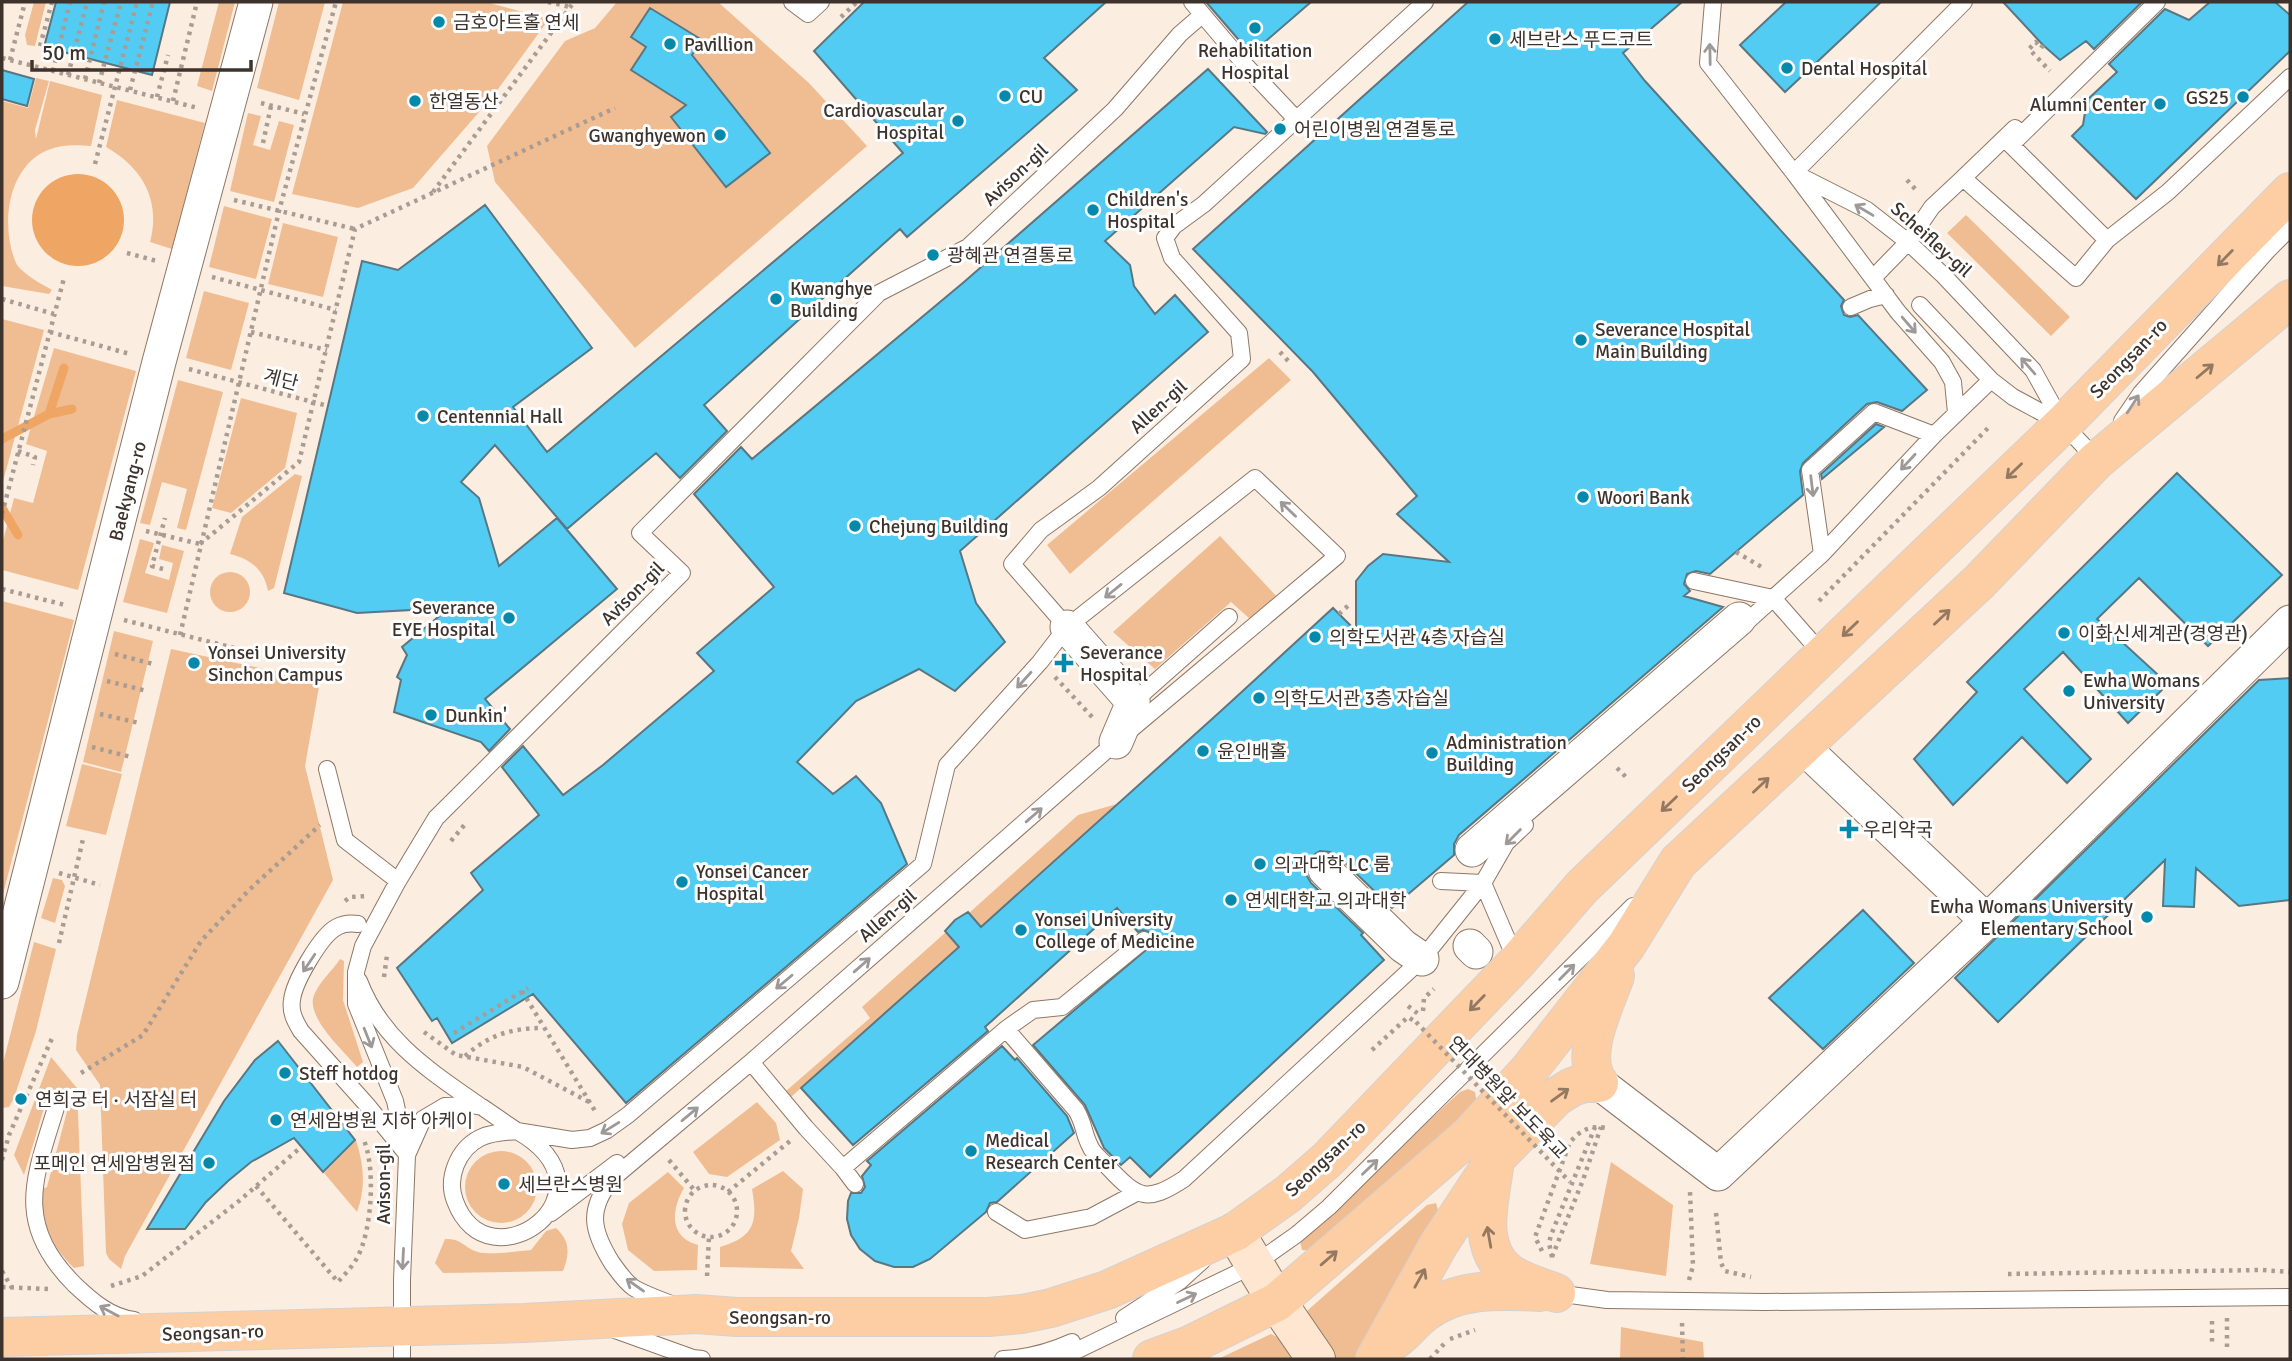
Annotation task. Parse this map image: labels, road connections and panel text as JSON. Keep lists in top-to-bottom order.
{
  "streets": {
    "main road": ["Seongsan-ro"],
    "street": ["Baekyang-ro"],
    "lane": ["Avison-gil", "Scheifley-gil", "Allen-gil"],
    "path": ["계단", "연대병원앞 보도육교"]
  },
  "crossings": [
    ["Avison-gil", "Seongsan-ro"],
    ["Scheifley-gil", "Seongsan-ro"],
    ["Seongsan-ro", "Allen-gil"],
    ["계단", "Baekyang-ro"]
  ],
  "places": {
    "other": [
      "금호아트홀 연세",
      "Rehabilitation Hospital",
      "세브란스 푸드코트",
      "Pavillion",
      "Dental Hospital",
      "CU",
      "GS25",
      "한열동산",
      "Alumni Center",
      "Cardiovascular Hospital",
      "어린이병원 연결통로",
      "Gwanghyewon",
      "Children's Hospital",
      "광혜관 연결통로",
      "Kwanghye Building",
      "Severance Hospital Main Building",
      "Centennial Hall",
      "Woori Bank",
      "Chejung Building",
      "Severance EYE Hospital",
      "이화신세계관(경영관)",
      "의학도서관 4층 자습실",
      "Yonsei University Sinchon Campus",
      "Ewha Womans University",
      "의학도서관 3층 자습실",
      "Dunkin'",
      "윤인배홀",
      "Administration Building",
      "의과대학 LC 룸",
      "Yonsei Cancer Hospital",
      "연세대학교 의과대학",
      "Ewha Womans University Elementary School",
      "Yonsei University College of Medicine",
      "Steff hotdog",
      "연희궁 터 · 서잠실 터",
      "연세암병원 지하 아케이",
      "Medical Research Center",
      "포메인 연세암병원점",
      "세브란스병원"
    ],
    "health": ["Severance Hospital", "우리약국"]
  },
  "scale_bar": "50 m"
}
